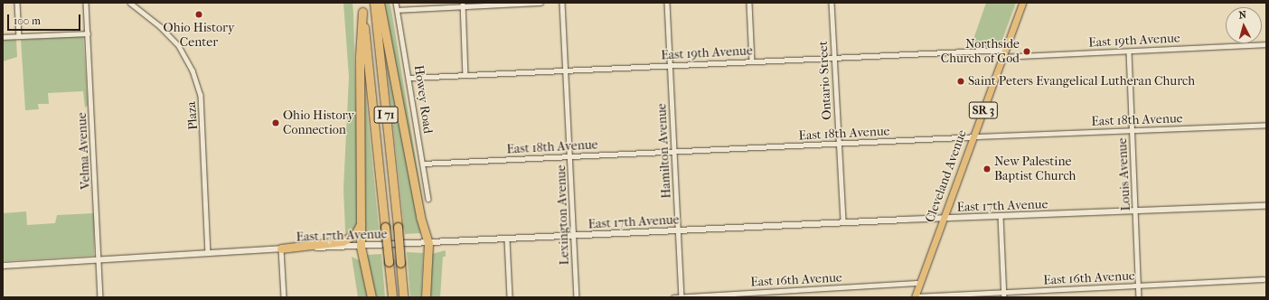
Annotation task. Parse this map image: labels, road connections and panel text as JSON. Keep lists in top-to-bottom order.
{
  "streets": {
    "highway": ["I 71"],
    "main road": ["SR 3", "Cleveland Avenue"],
    "street": [
      "East 19th Avenue",
      "Ontario Street",
      "Howey Road",
      "Plaza",
      "East 18th Avenue",
      "Velma Avenue",
      "Hamilton Avenue",
      "Louis Avenue",
      "East 17th Avenue",
      "Lexington Avenue",
      "East 16th Avenue"
    ]
  },
  "crossings": [
    ["East 19th Avenue", "Ontario Street"],
    ["East 19th Avenue", "Howey Road"],
    ["East 19th Avenue", "Hamilton Avenue"],
    ["East 19th Avenue", "Louis Avenue"],
    ["East 19th Avenue", "Cleveland Avenue"],
    ["East 19th Avenue", "Lexington Avenue"],
    ["Ontario Street", "East 18th Avenue"],
    ["Ontario Street", "East 17th Avenue"],
    ["Howey Road", "East 18th Avenue"],
    ["Plaza", "East 17th Avenue"],
    ["East 18th Avenue", "Hamilton Avenue"],
    ["East 18th Avenue", "Louis Avenue"],
    ["East 18th Avenue", "Cleveland Avenue"],
    ["East 18th Avenue", "Lexington Avenue"],
    ["Velma Avenue", "East 17th Avenue"],
    ["Hamilton Avenue", "East 17th Avenue"],
    ["Hamilton Avenue", "East 16th Avenue"],
    ["Louis Avenue", "East 17th Avenue"],
    ["Louis Avenue", "East 16th Avenue"],
    ["Cleveland Avenue", "East 17th Avenue"],
    ["Cleveland Avenue", "East 16th Avenue"],
    ["East 17th Avenue", "Lexington Avenue"]
  ],
  "places": [
    "Ohio History Center",
    "Northside Church of God",
    "Saint Peters Evangelical Lutheran Church",
    "Ohio History Connection",
    "New Palestine Baptist Church"
  ],
  "scale_bar": "100 m",
  "north": "top"
}
